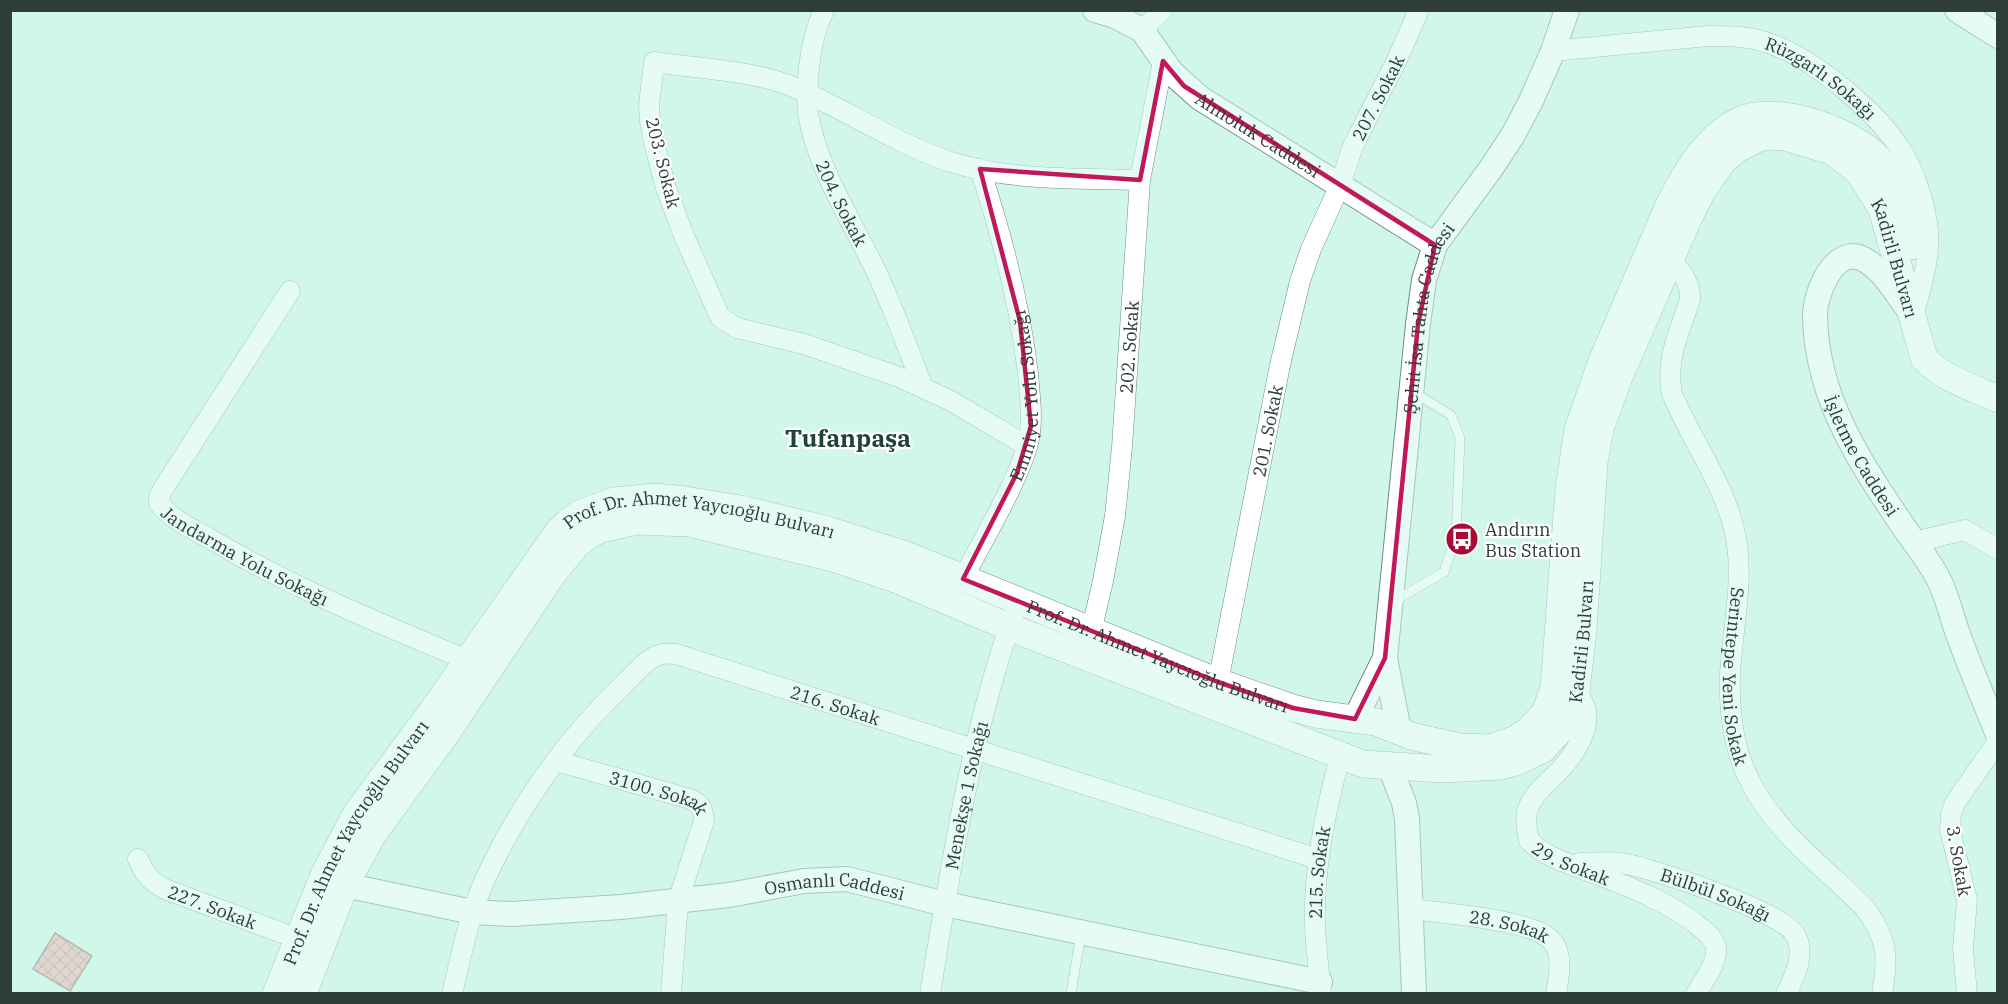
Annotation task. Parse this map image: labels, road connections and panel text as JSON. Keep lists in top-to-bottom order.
{
  "streets": {
    "main road": ["Kadirli Bulvarı", "Prof. Dr. Ahmet Yaycıoğlu Bulvarı"],
    "street": [
      "Rüzgarlı Sokağı",
      "207. Sokak",
      "Alınoluk Caddesi",
      "203. Sokak",
      "204. Sokak",
      "Şehit İsa Tahta Caddesi",
      "202. Sokak",
      "Emniyet Yolu Sokağı",
      "201. Sokak",
      "İşletme Caddesi",
      "Jandarma Yolu Sokağı",
      "Serintepe Yeni Sokak",
      "216. Sokak",
      "Menekşe 1 Sokağı",
      "3100. Sokak",
      "29. Sokak",
      "3. Sokak",
      "215. Sokak",
      "Osmanlı Caddesi",
      "Bülbül Sokağı",
      "227. Sokak",
      "28. Sokak"
    ]
  },
  "crossings": [
    ["Rüzgarlı Sokağı", "Kadirli Bulvarı"],
    ["Rüzgarlı Sokağı", "Şehit İsa Tahta Caddesi"],
    ["Rüzgarlı Sokağı", "İşletme Caddesi"],
    ["207. Sokak", "Alınoluk Caddesi"],
    ["207. Sokak", "201. Sokak"],
    ["Alınoluk Caddesi", "Şehit İsa Tahta Caddesi"],
    ["Alınoluk Caddesi", "202. Sokak"],
    ["Alınoluk Caddesi", "201. Sokak"],
    ["203. Sokak", "204. Sokak"],
    ["203. Sokak", "202. Sokak"],
    ["203. Sokak", "Emniyet Yolu Sokağı"],
    ["Kadirli Bulvarı", "Şehit İsa Tahta Caddesi"],
    ["Kadirli Bulvarı", "İşletme Caddesi"],
    ["Kadirli Bulvarı", "Prof. Dr. Ahmet Yaycıoğlu Bulvarı"],
    ["Kadirli Bulvarı", "Serintepe Yeni Sokak"],
    ["Kadirli Bulvarı", "29. Sokak"],
    ["Kadirli Bulvarı", "215. Sokak"],
    ["Şehit İsa Tahta Caddesi", "Prof. Dr. Ahmet Yaycıoğlu Bulvarı"],
    ["Şehit İsa Tahta Caddesi", "215. Sokak"],
    ["202. Sokak", "Prof. Dr. Ahmet Yaycıoğlu Bulvarı"],
    ["Emniyet Yolu Sokağı", "Prof. Dr. Ahmet Yaycıoğlu Bulvarı"],
    ["201. Sokak", "Prof. Dr. Ahmet Yaycıoğlu Bulvarı"],
    ["Prof. Dr. Ahmet Yaycıoğlu Bulvarı", "Jandarma Yolu Sokağı"],
    ["Prof. Dr. Ahmet Yaycıoğlu Bulvarı", "Menekşe 1 Sokağı"],
    ["Prof. Dr. Ahmet Yaycıoğlu Bulvarı", "215. Sokak"],
    ["Prof. Dr. Ahmet Yaycıoğlu Bulvarı", "Osmanlı Caddesi"],
    ["Prof. Dr. Ahmet Yaycıoğlu Bulvarı", "227. Sokak"],
    ["216. Sokak", "Menekşe 1 Sokağı"],
    ["216. Sokak", "3100. Sokak"],
    ["216. Sokak", "215. Sokak"],
    ["216. Sokak", "Osmanlı Caddesi"],
    ["Menekşe 1 Sokağı", "Osmanlı Caddesi"],
    ["3100. Sokak", "Osmanlı Caddesi"],
    ["29. Sokak", "Bülbül Sokağı"],
    ["215. Sokak", "Osmanlı Caddesi"]
  ],
  "districts": ["Tufanpaşa"],
  "places": {
    "bus stop": ["Andırın Bus Station"]
  }
}
